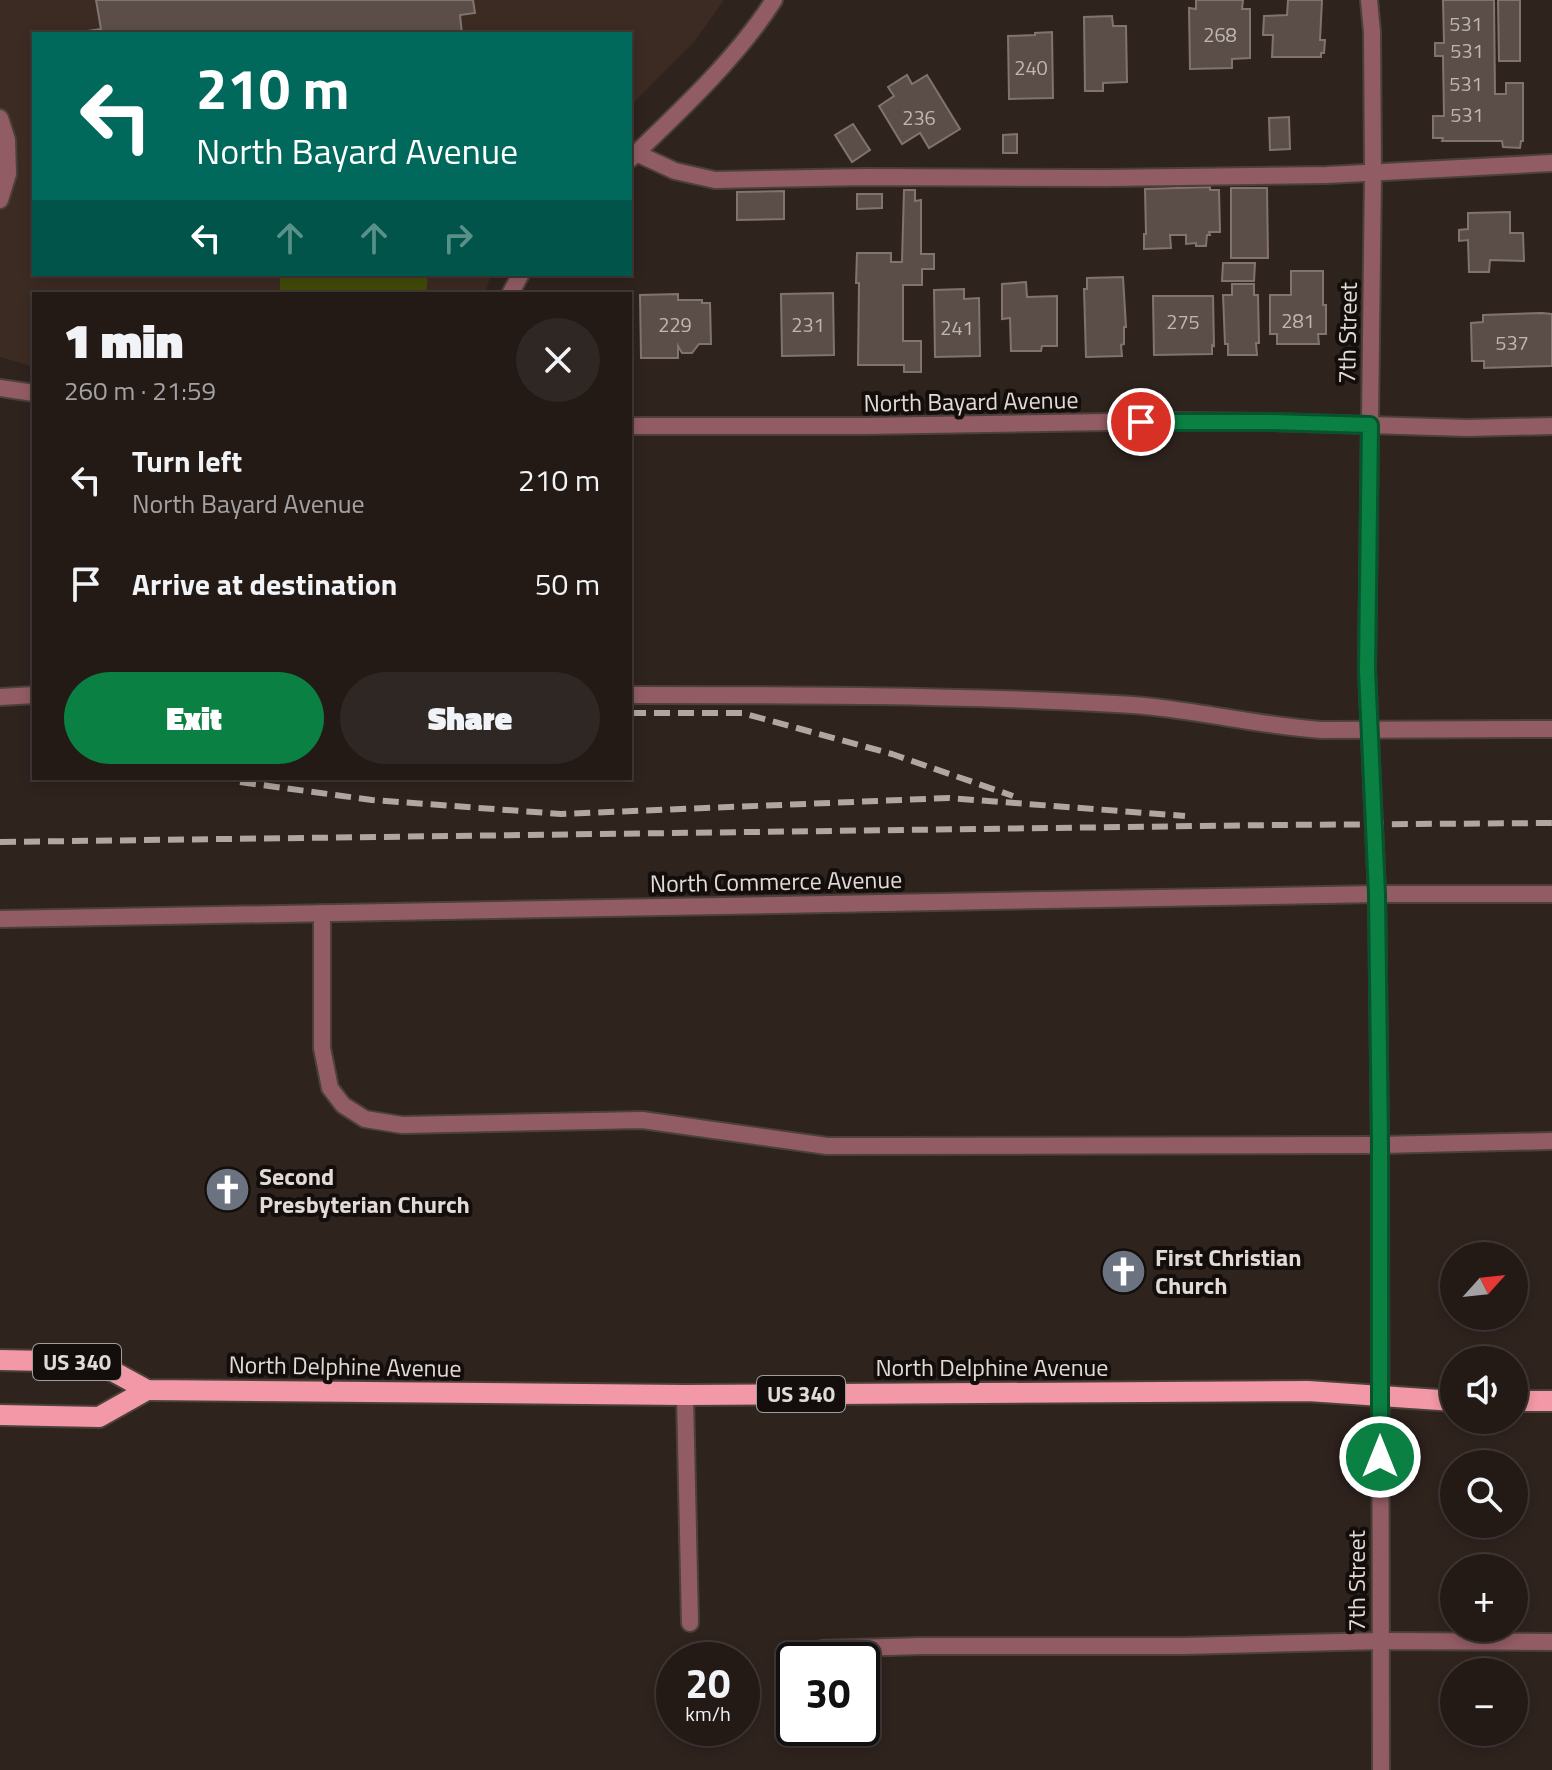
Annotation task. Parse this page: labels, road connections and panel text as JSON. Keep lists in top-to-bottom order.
{
  "streets": {
    "main road": ["US 340", "North Delphine Avenue"],
    "street": ["7th Street", "North Bayard Avenue", "North Commerce Avenue"]
  },
  "crossings": [
    ["7th Street", "North Bayard Avenue"],
    ["7th Street", "North Commerce Avenue"],
    ["7th Street", "North Delphine Avenue"]
  ],
  "places": {
    "church": ["Second Presbyterian Church", "First Christian Church"]
  },
  "house_numbers": [
    "531",
    "268",
    "531",
    "240",
    "531",
    "531",
    "236",
    "281",
    "275",
    "229",
    "231",
    "241",
    "537"
  ],
  "north": "top right",
  "page": {
    "turn": ["210 m", "North Bayard Avenue"],
    "heading": ["1 min", "260 m · 21:59"],
    "list": [
      {
        "name": "Turn left",
        "note": "North Bayard Avenue",
        "value": "210 m"
      },
      {
        "name": "Arrive at destination",
        "value": "50 m"
      }
    ],
    "buttons": ["Exit", "Share"],
    "map_buttons": ["+", "−"],
    "speed": "20 km/h",
    "limit": "30"
  }
}
